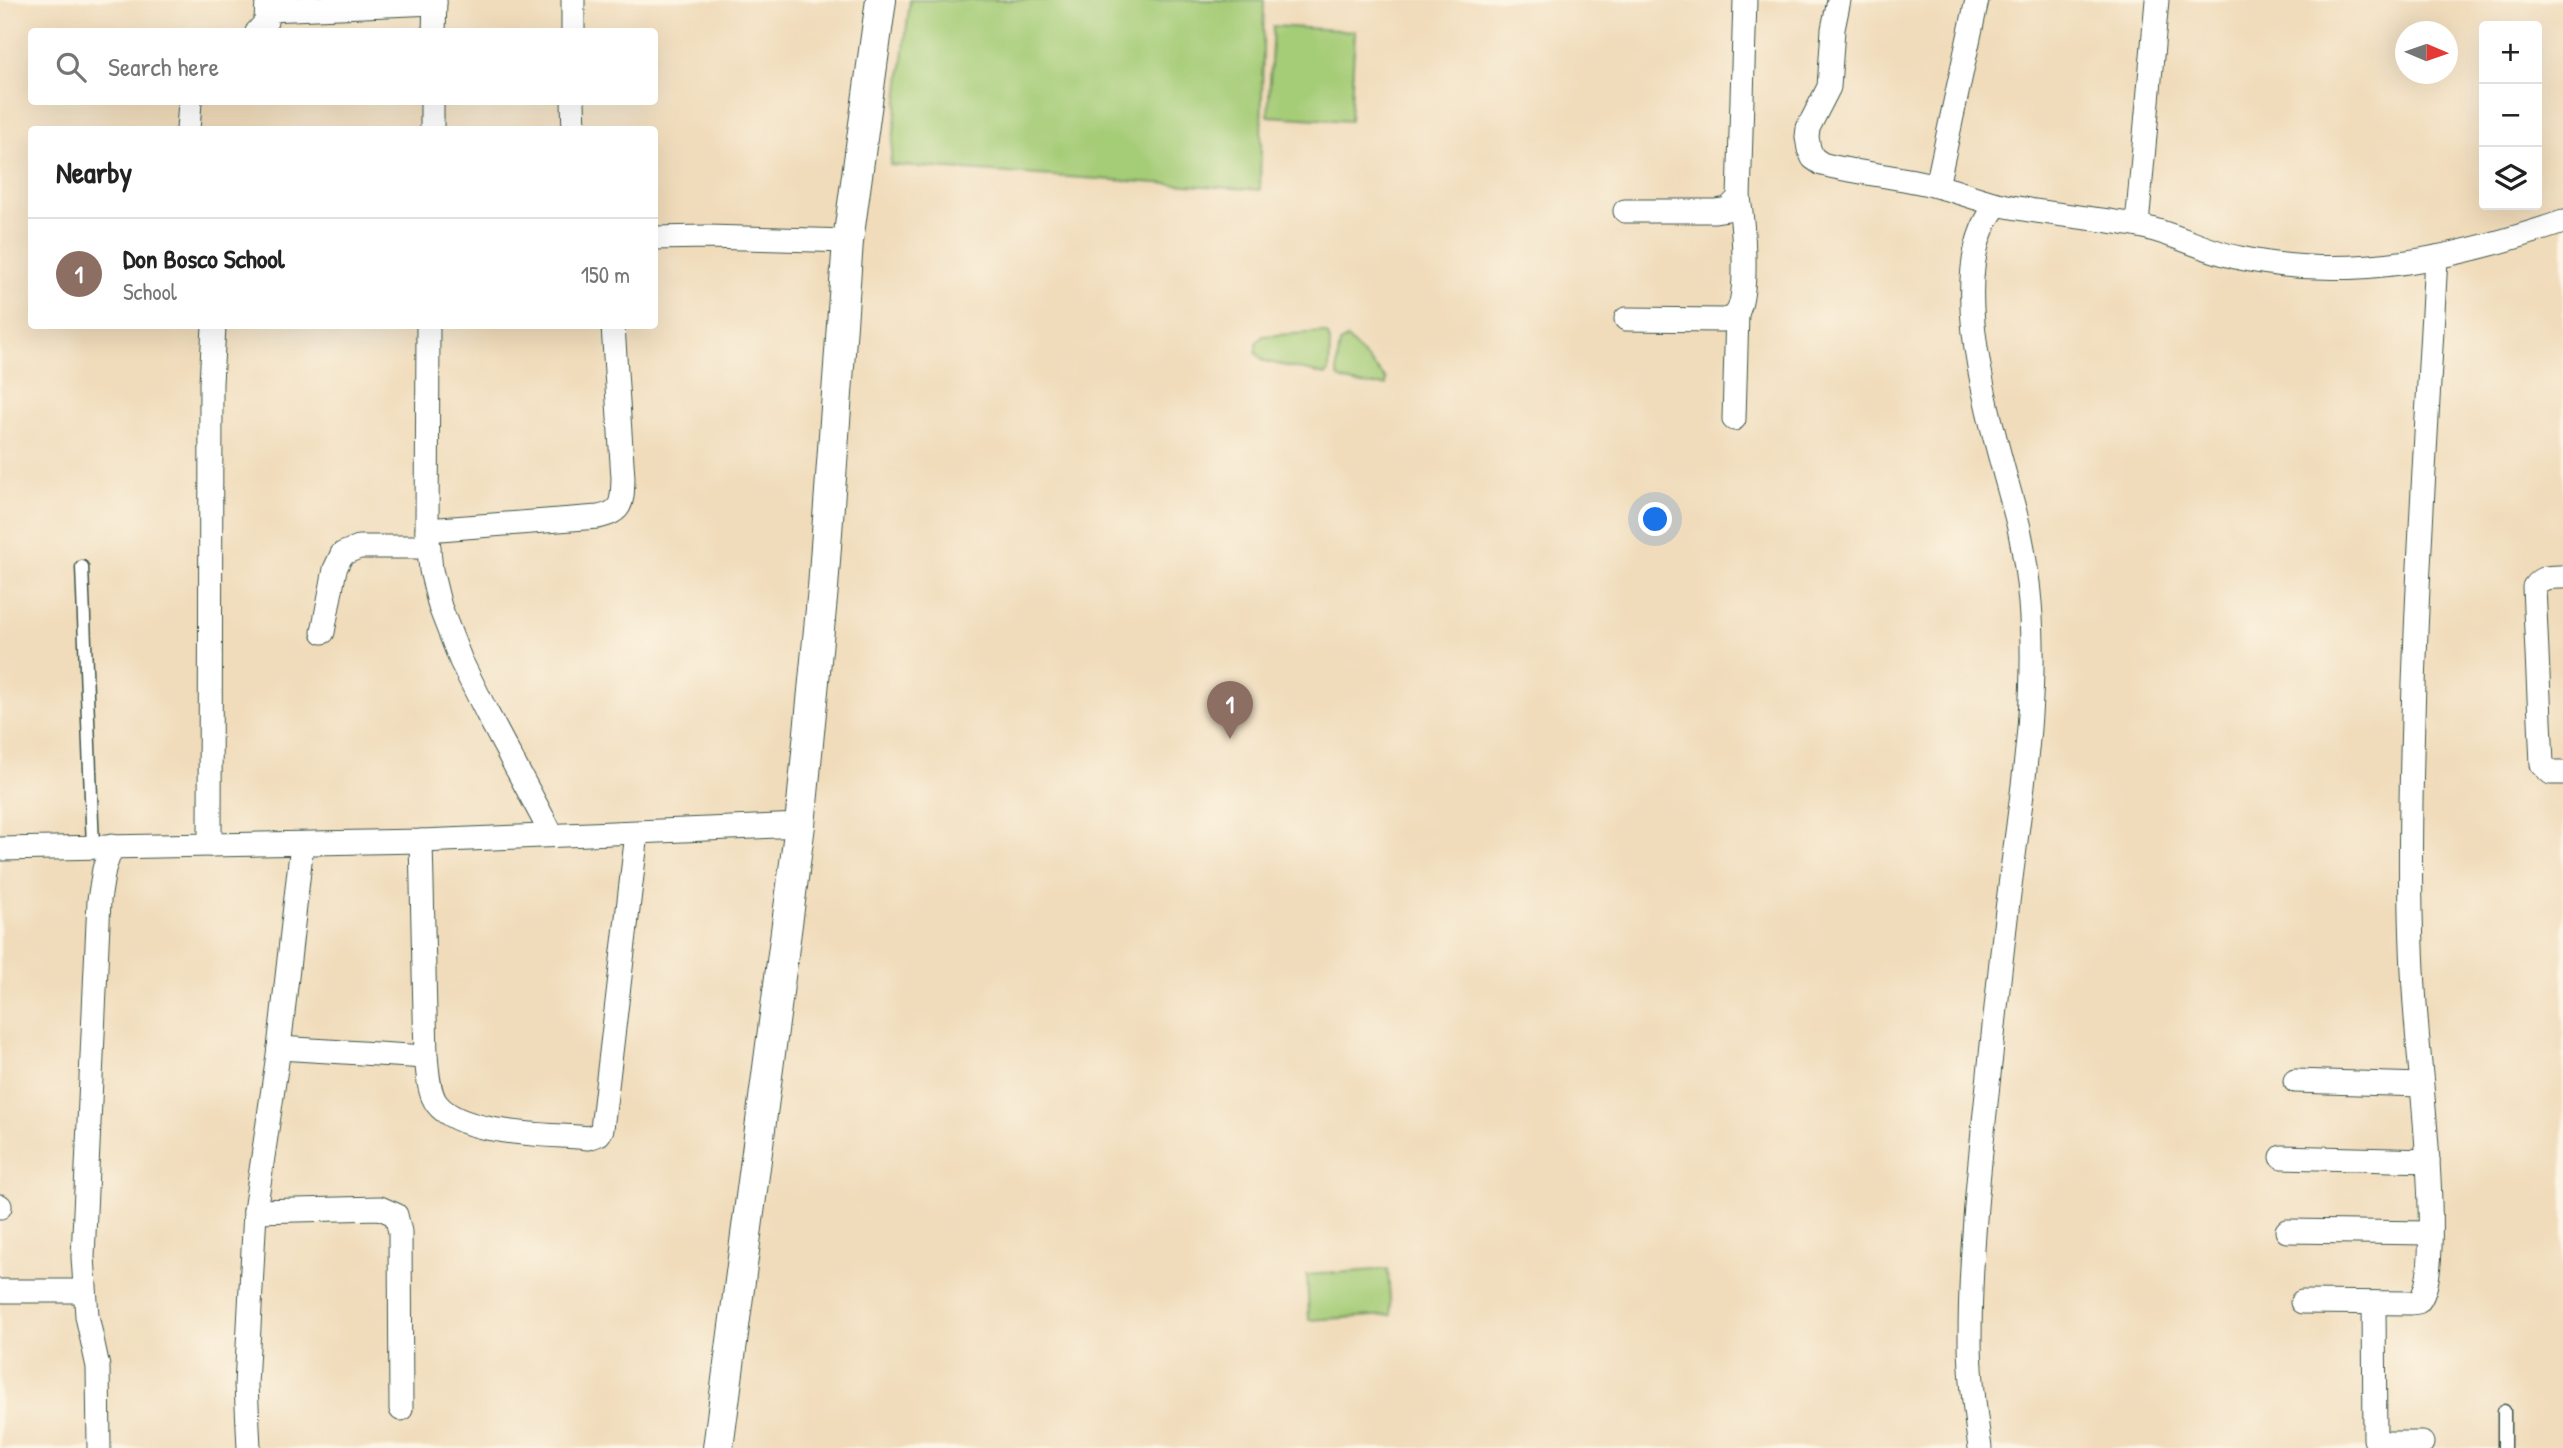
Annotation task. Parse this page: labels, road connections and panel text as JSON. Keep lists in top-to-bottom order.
{
  "north": "right",
  "page": {
    "map_buttons": ["+", "−"],
    "search": "Search here",
    "heading": "Nearby",
    "list": [
      {
        "mark": "1",
        "name": "Don Bosco School",
        "note": "School",
        "value": "150 m"
      }
    ],
    "pins": "1"
  }
}
